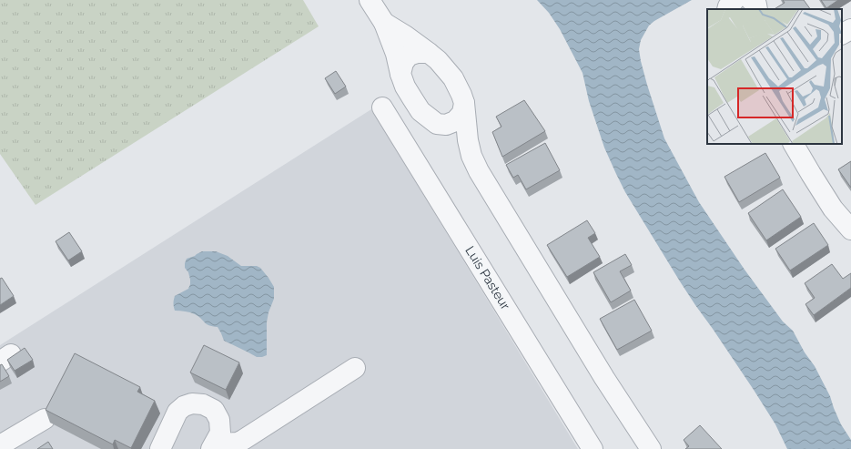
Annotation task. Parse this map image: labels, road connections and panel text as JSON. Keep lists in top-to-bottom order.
{
  "streets": {
    "street": ["Luis Pasteur"]
  }
}
